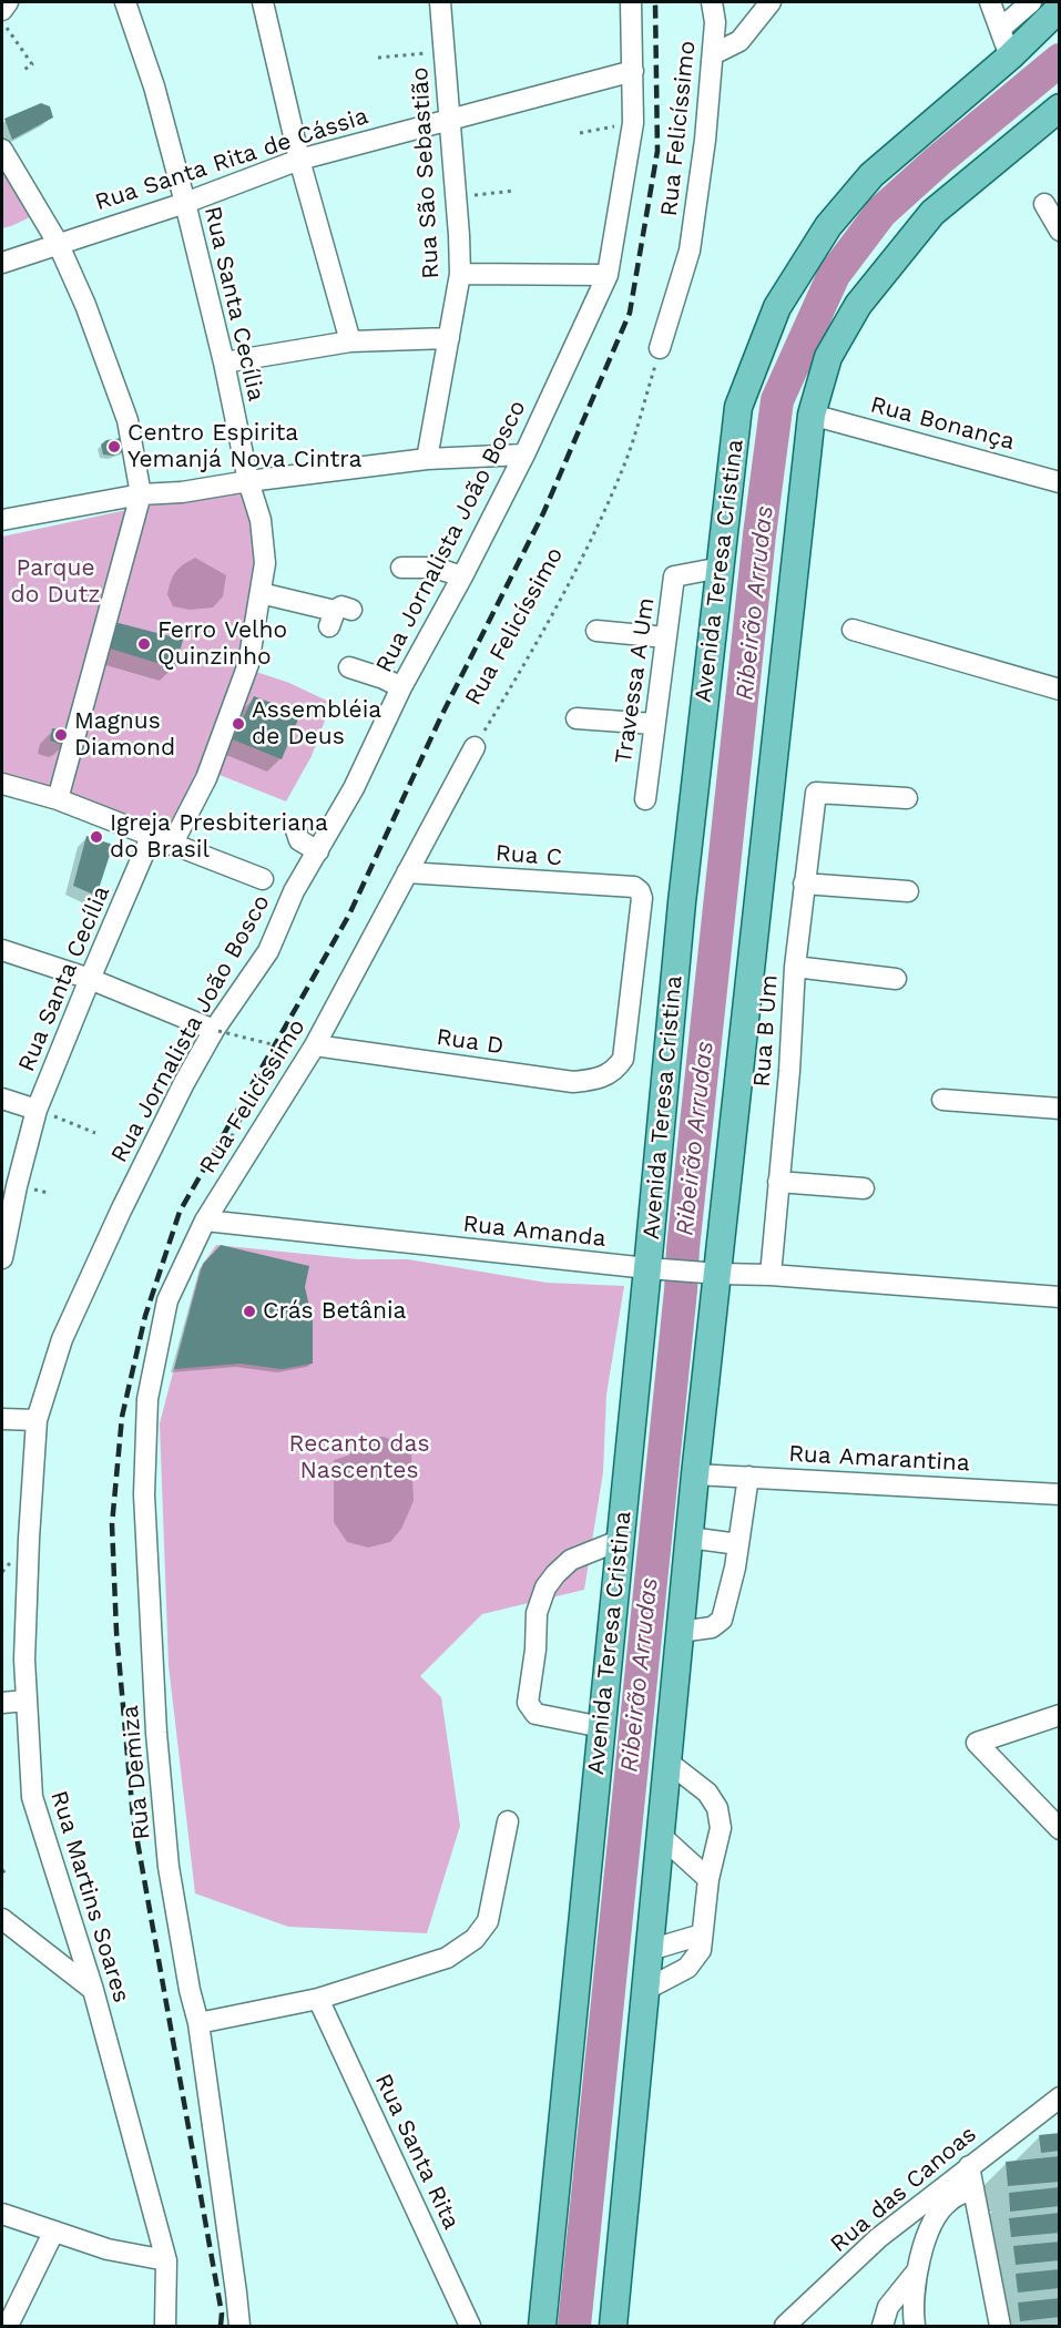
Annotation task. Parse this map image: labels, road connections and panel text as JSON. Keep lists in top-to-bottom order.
{
  "streets": {
    "main road": ["Avenida Teresa Cristina"],
    "street": [
      "Rua Felicíssimo",
      "Rua Santa Rita de Cássia",
      "Rua São Sebastião",
      "Rua Santa Cecília",
      "Rua Bonança",
      "Rua Jornalista João Bosco",
      "Travessa A Um",
      "Rua C",
      "Rua B Um",
      "Rua D",
      "Rua Amanda",
      "Rua Amarantina",
      "Rua Demiza",
      "Rua Martins Soares",
      "Rua Santa Rita",
      "Rua das Canoas"
    ]
  },
  "crossings": [
    ["Rua Felicíssimo", "Rua C"],
    ["Rua Felicíssimo", "Rua D"],
    ["Rua Felicíssimo", "Rua Amanda"],
    ["Rua Felicíssimo", "Rua Demiza"],
    ["Rua Santa Rita de Cássia", "Rua São Sebastião"],
    ["Rua Santa Rita de Cássia", "Rua Santa Cecília"],
    ["Rua Santa Rita de Cássia", "Rua Jornalista João Bosco"],
    ["Rua Jornalista João Bosco", "Rua Martins Soares"],
    ["Avenida Teresa Cristina", "Travessa A Um"],
    ["Avenida Teresa Cristina", "Rua Amanda"],
    ["Rua C", "Rua D"],
    ["Rua B Um", "Rua Amanda"],
    ["Rua Amanda", "Rua Demiza"]
  ],
  "water": ["Ribeirão Arrudas"],
  "parks": ["Parque do Dutz", "Recanto das Nascentes"],
  "places": [
    "Centro Espirita Yemanjá Nova Cintra",
    "Ferro Velho Quinzinho",
    "Assembléia de Deus",
    "Magnus Diamond",
    "Igreja Presbiteriana do Brasil",
    "Crás Betânia"
  ]
}
